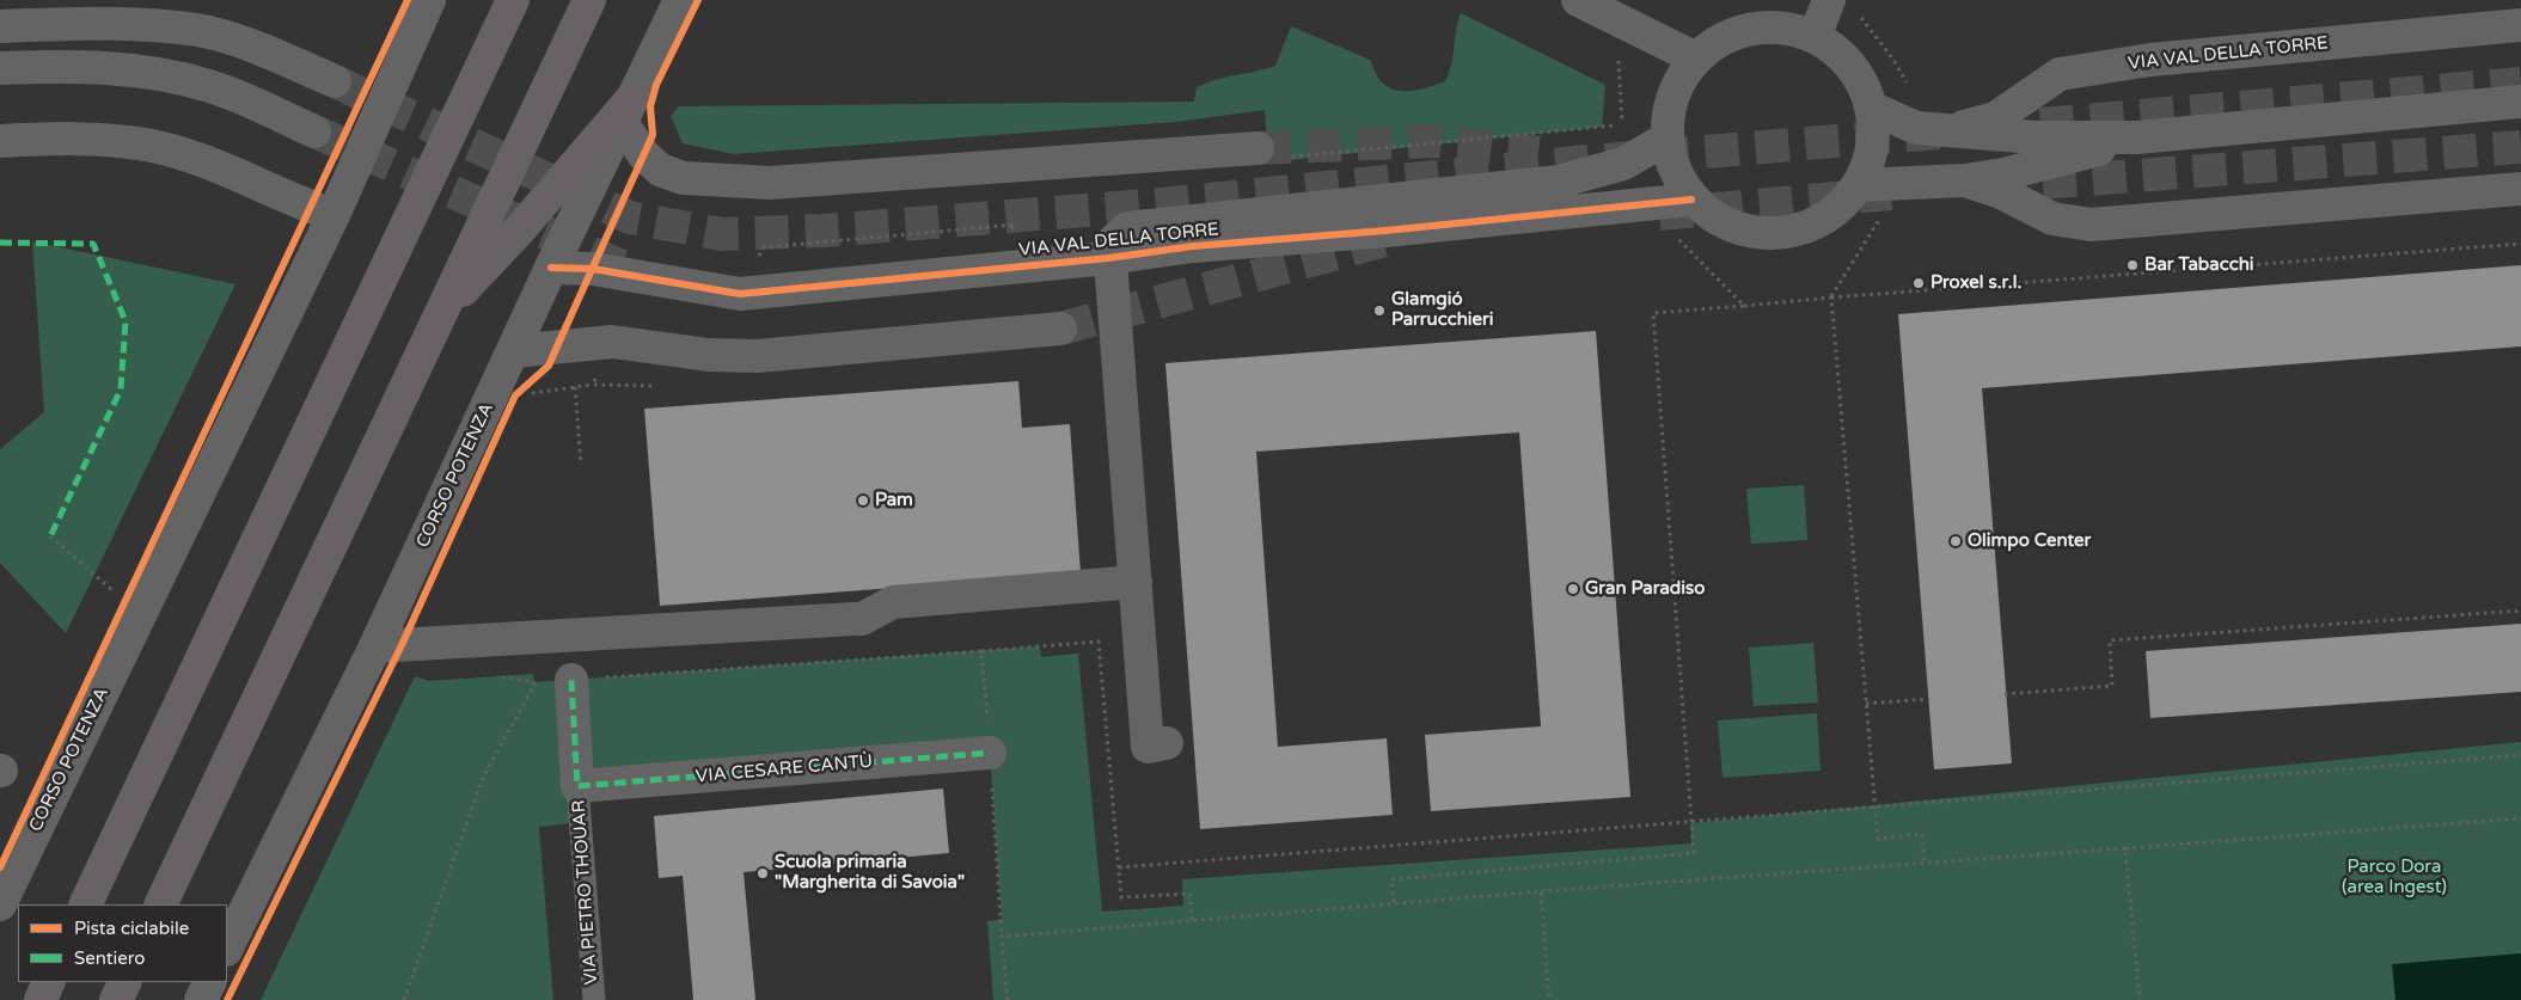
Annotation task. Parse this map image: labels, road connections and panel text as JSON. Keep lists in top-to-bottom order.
{
  "streets": {
    "street": ["VIA VAL DELLA TORRE", "CORSO POTENZA", "VIA CESARE CANTÙ"],
    "lane": ["VIA PIETRO THOUAR"]
  },
  "crossings": [
    ["VIA VAL DELLA TORRE", "CORSO POTENZA"],
    ["VIA CESARE CANTÙ", "VIA PIETRO THOUAR"]
  ],
  "parks": ["Parco Dora (area Ingest)"],
  "places": [
    "Bar Tabacchi",
    "Proxel s.r.l.",
    "Glamgió Parrucchieri",
    "Pam",
    "Olimpo Center",
    "Gran Paradiso",
    "Scuola primaria \"Margherita di Savoia\""
  ],
  "legend": ["Pista ciclabile", "Sentiero"]
}
